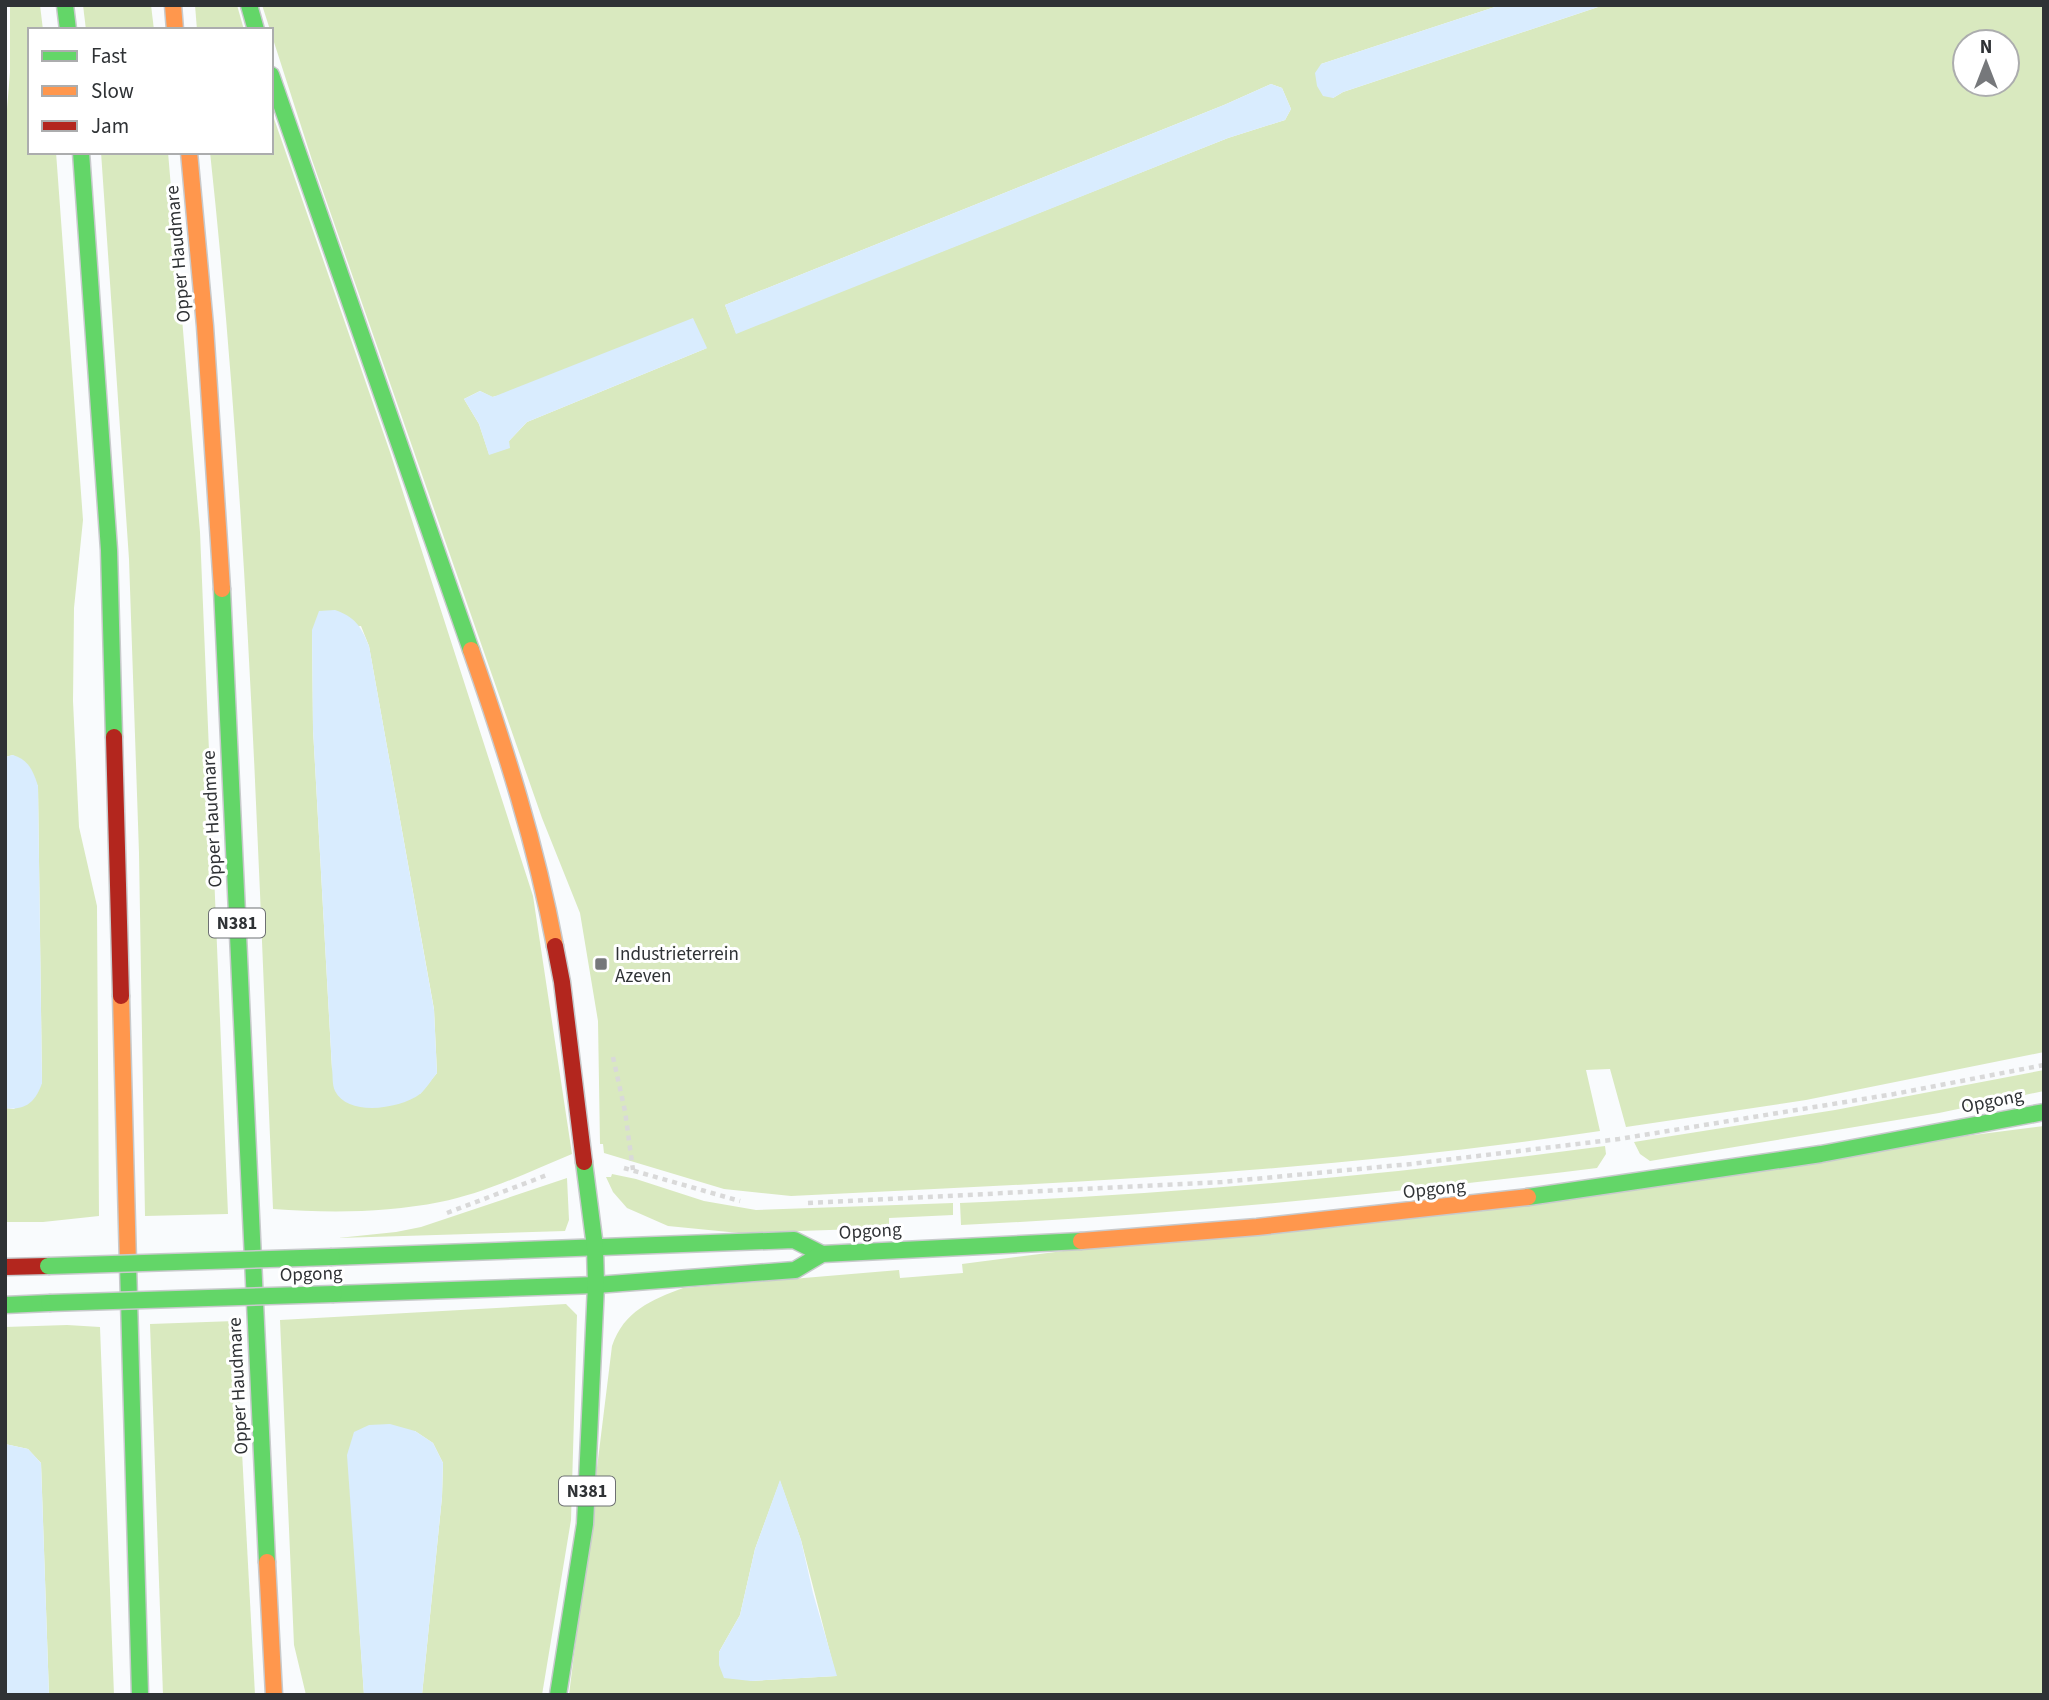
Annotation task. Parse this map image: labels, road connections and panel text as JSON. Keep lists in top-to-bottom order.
{
  "streets": {
    "main road": ["Opper Haudmare", "N381", "Opgong"]
  },
  "crossings": [
    ["N381", "Opgong"]
  ],
  "places": {
    "transit": ["Industrieterrein Azeven"]
  },
  "legend": ["Fast", "Slow", "Jam"],
  "north": "top"
}
